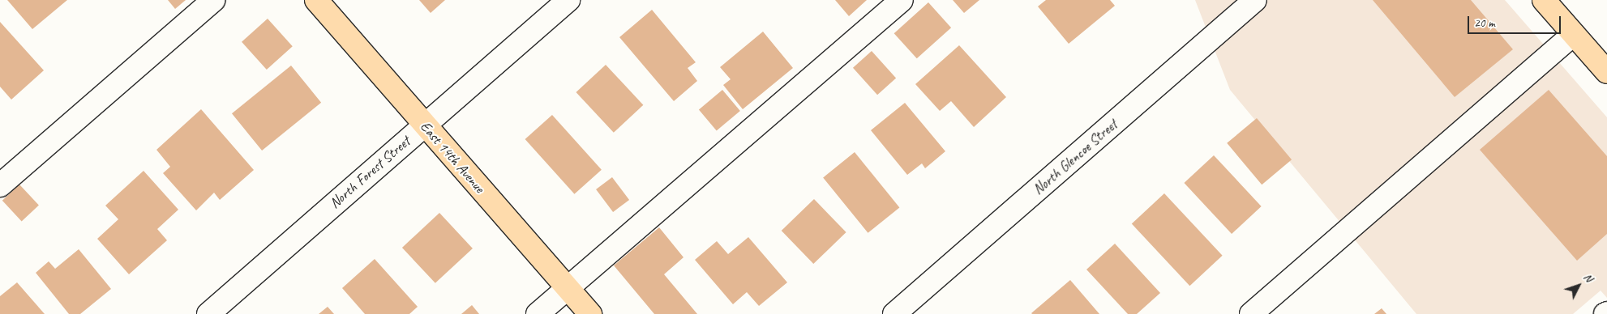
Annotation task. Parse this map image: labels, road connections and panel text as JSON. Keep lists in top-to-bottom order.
{
  "streets": {
    "main road": ["East 14th Avenue"],
    "street": ["North Glencoe Street", "North Forest Street"]
  },
  "crossings": [
    ["East 14th Avenue", "North Forest Street"]
  ],
  "scale_bar": "20 m",
  "north": "top right"
}
